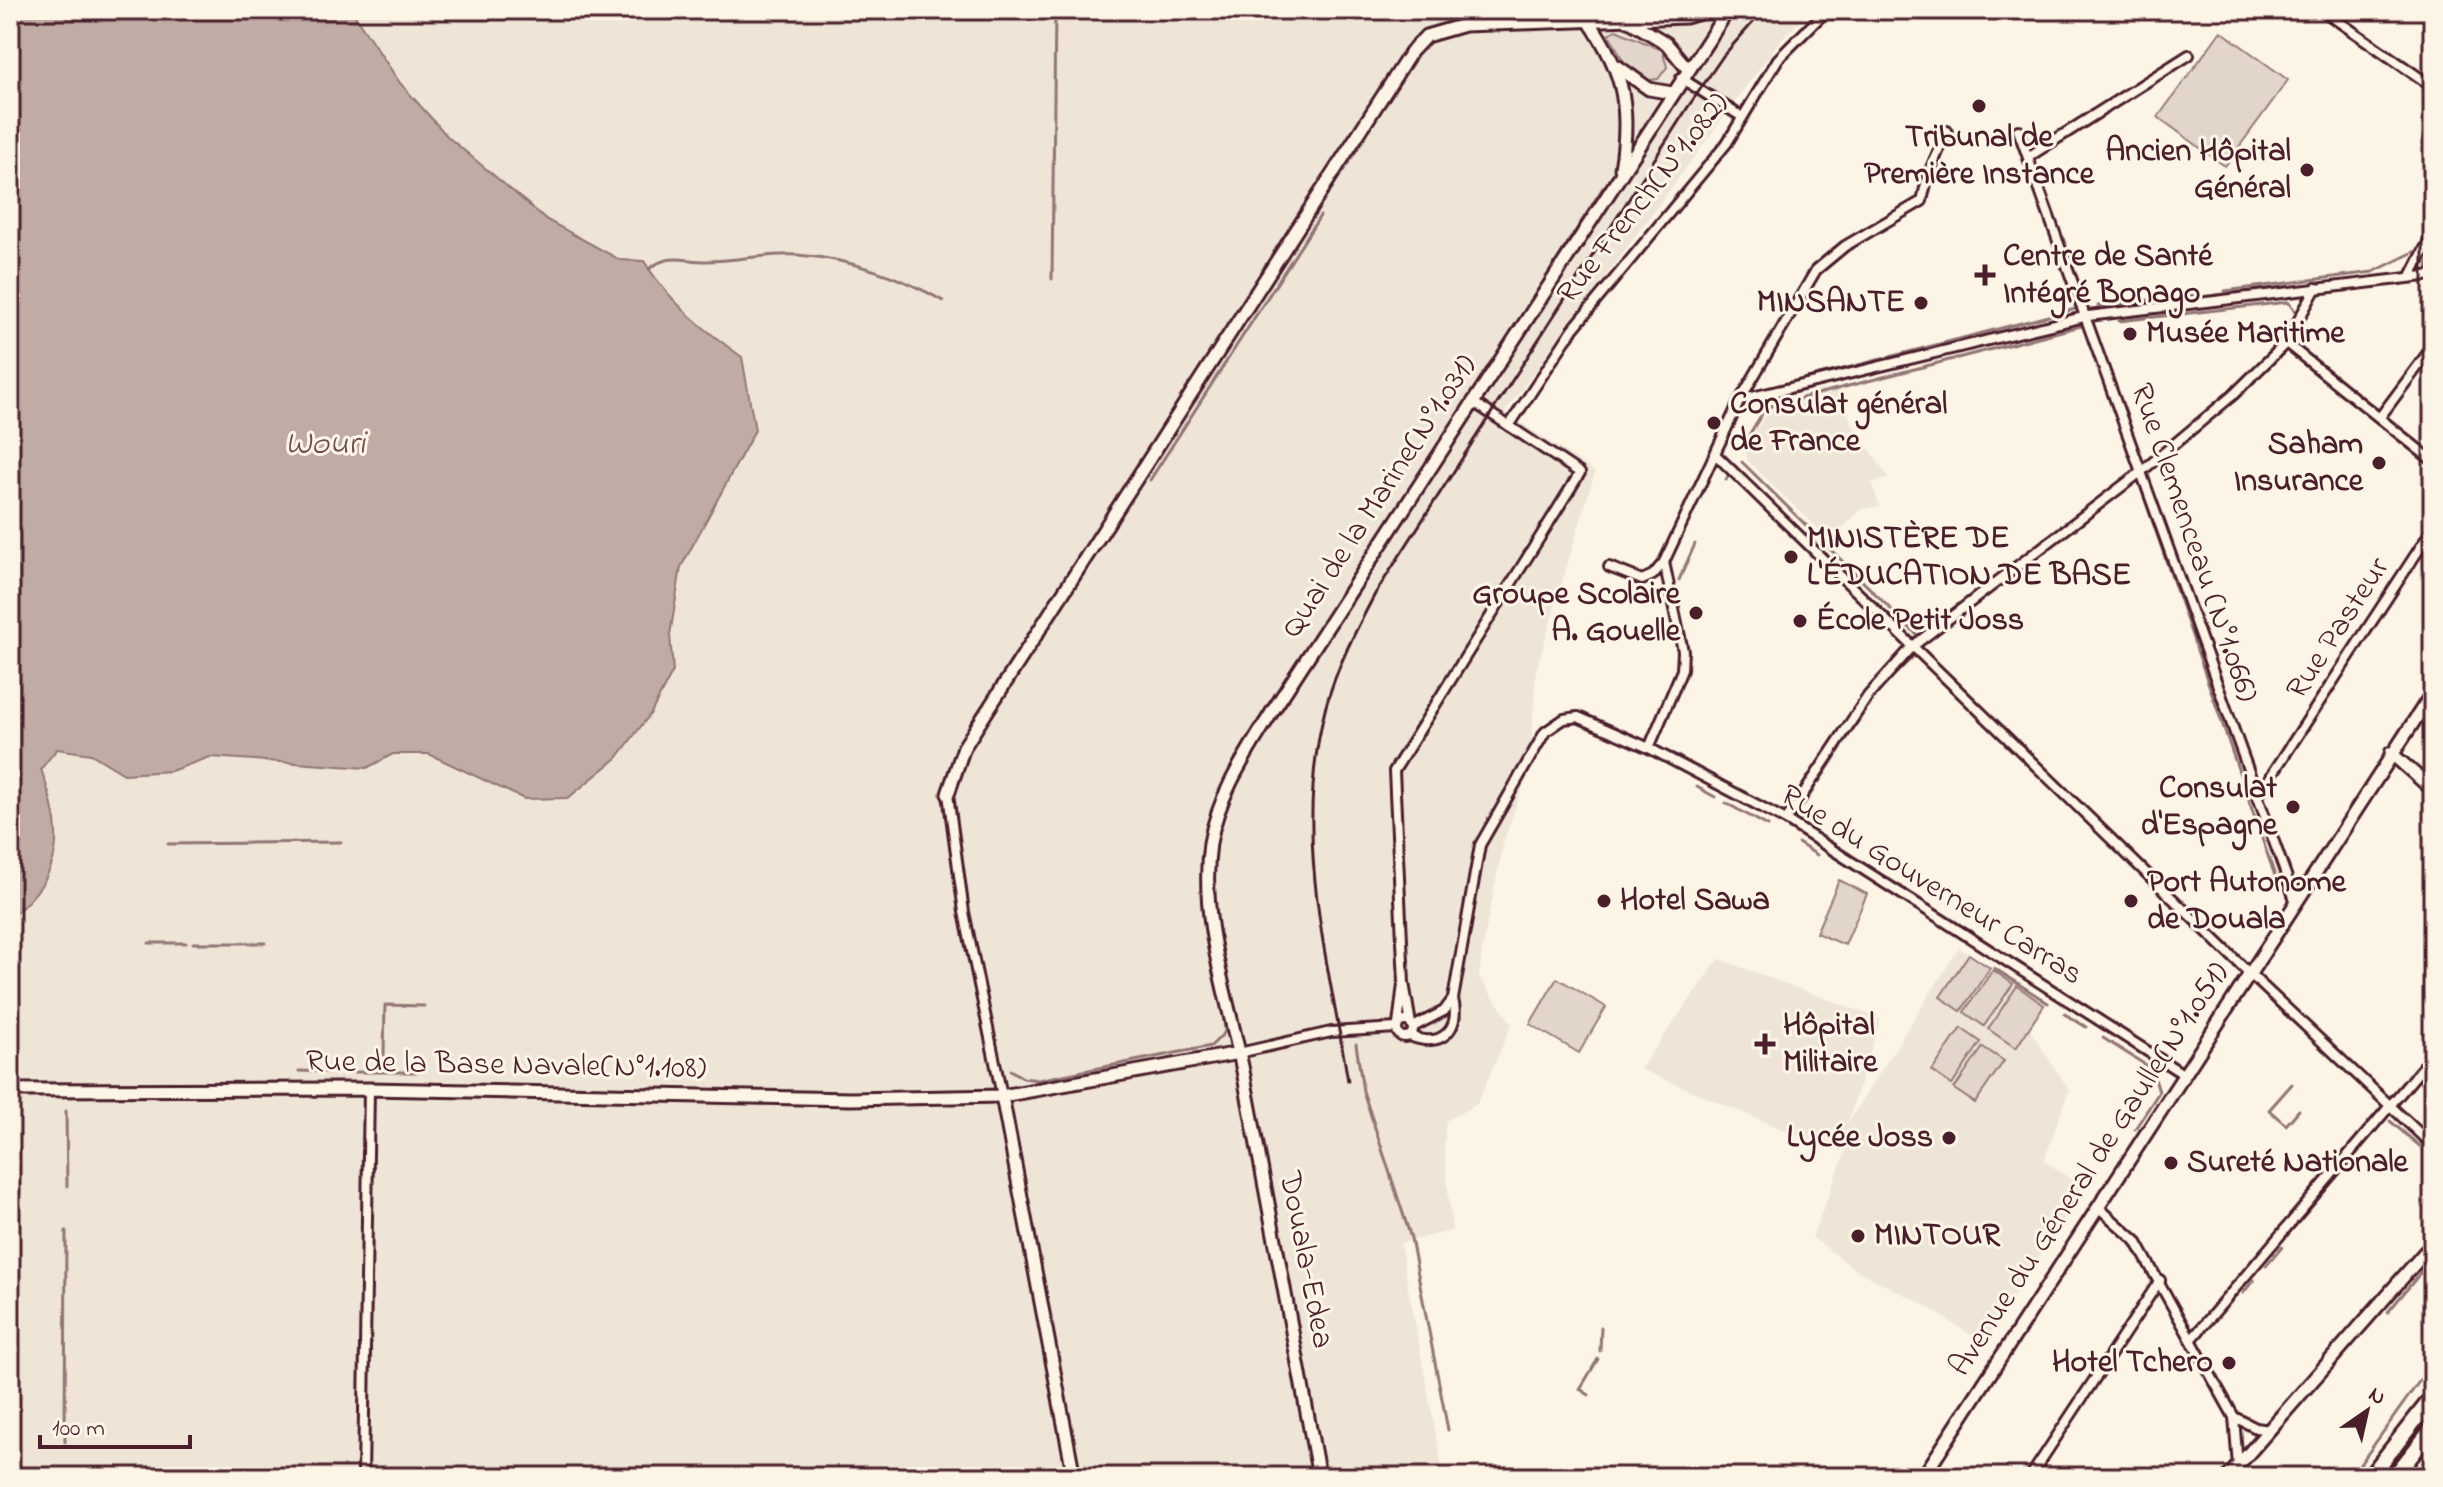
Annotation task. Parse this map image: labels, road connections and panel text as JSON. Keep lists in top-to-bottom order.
{
  "streets": {
    "main road": [
      "Quai de la Marine(N°1.031)",
      "Rue de la Base Navale(N°1.108)",
      "Avenue du Géneral de Gaulle(N°1.051)",
      "Douala-Edea"
    ],
    "street": [
      "Rue French(N°1.082)",
      "Rue Clemenceau (N°1.066)",
      "Rue Pasteur",
      "Rue du Gouverneur Carras"
    ]
  },
  "crossings": [
    ["Quai de la Marine(N°1.031)", "Douala-Edea"],
    ["Rue Clemenceau (N°1.066)", "Rue Pasteur"],
    ["Rue Clemenceau (N°1.066)", "Avenue du Géneral de Gaulle(N°1.051)"],
    ["Rue du Gouverneur Carras", "Avenue du Géneral de Gaulle(N°1.051)"]
  ],
  "water": ["Wouri"],
  "places": {
    "other": [
      "Tribunal de Première Instance",
      "Ancien Hôpital Général",
      "MINSANTE",
      "Musée Maritime",
      "Consulat général de France",
      "Saham Insurance",
      "MINISTÈRE DE L'ÉDUCATION DE BASE",
      "Groupe Scolaire A. Gouelle",
      "École Petit Joss",
      "Consulat d'Espagne",
      "Hotel Sawa",
      "Port Autonome de Douala",
      "Lycée Joss",
      "Sureté Nationale",
      "MINTOUR",
      "Hotel Tchero"
    ],
    "health": ["Centre de Santé Intégré Bonago", "Hôpital Militaire"]
  },
  "scale_bar": "100 m",
  "north": "top right"
}
